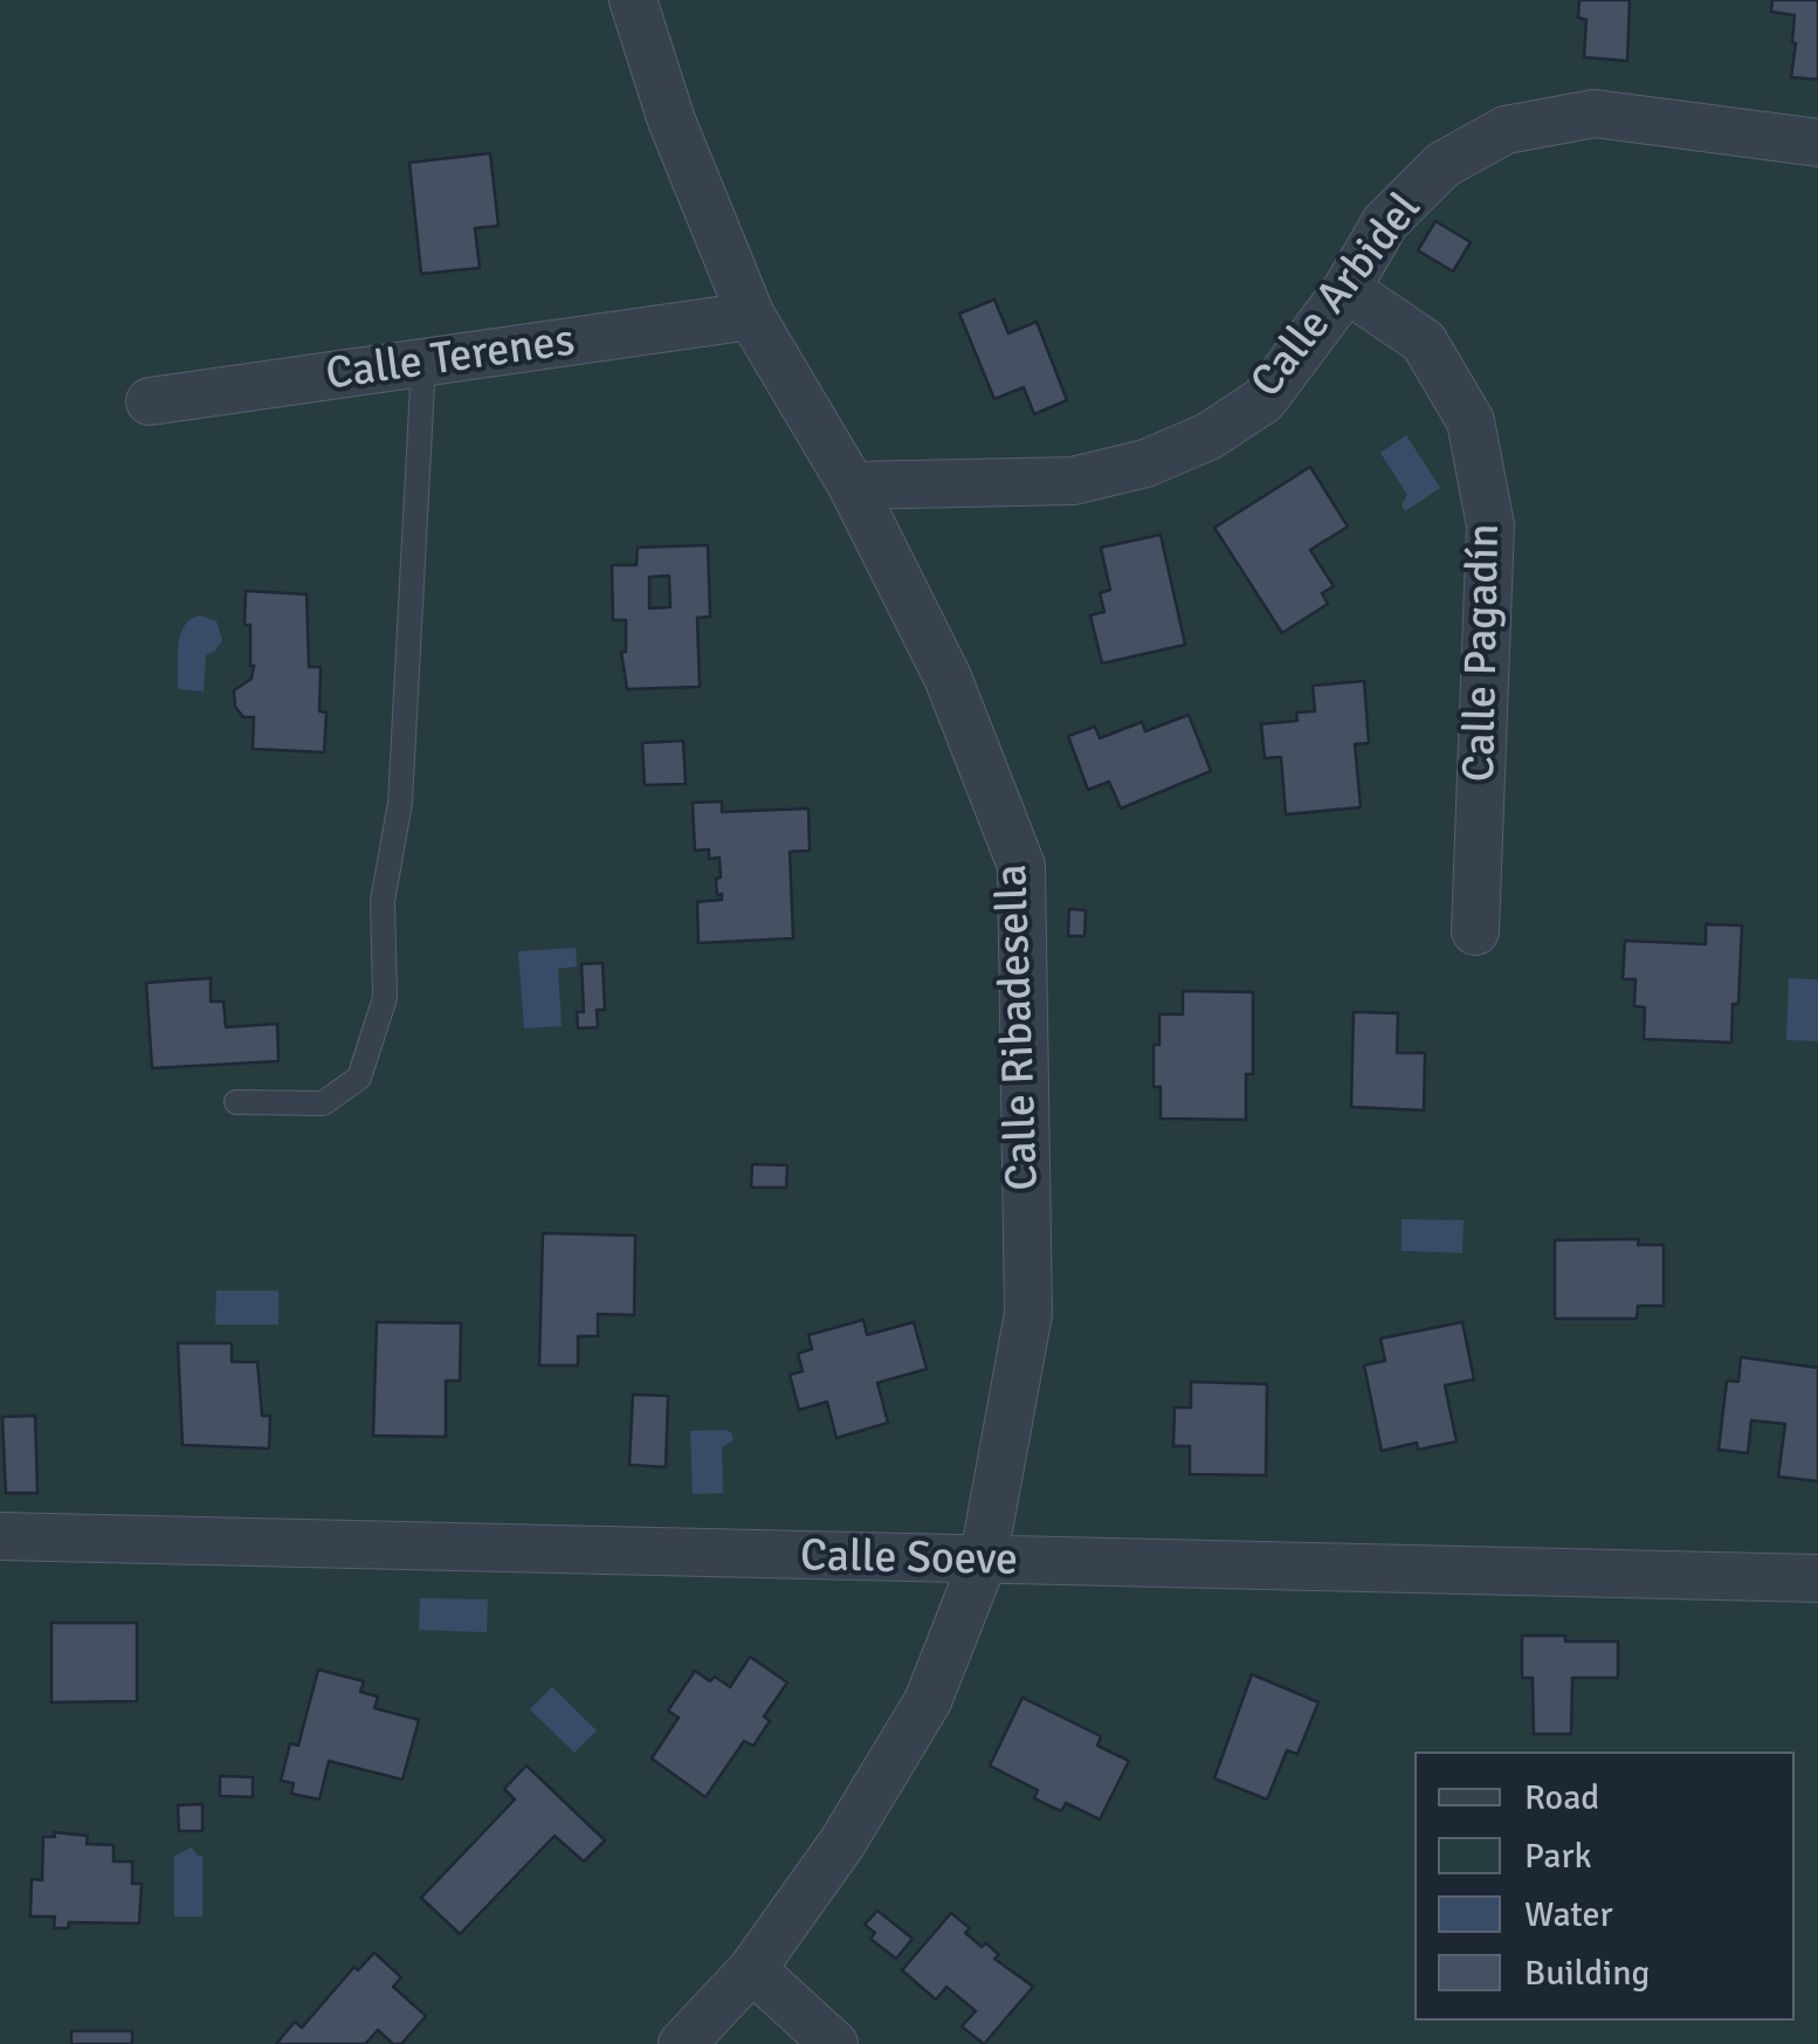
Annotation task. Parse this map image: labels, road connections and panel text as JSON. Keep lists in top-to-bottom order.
{
  "streets": {
    "street": [
      "Calle Arbidel",
      "Calle Terenes",
      "Calle Pagadín",
      "Calle Ribadesella",
      "Calle Soeve"
    ]
  },
  "crossings": [
    ["Calle Arbidel", "Calle Pagadín"],
    ["Calle Arbidel", "Calle Ribadesella"],
    ["Calle Terenes", "Calle Ribadesella"],
    ["Calle Ribadesella", "Calle Soeve"]
  ],
  "legend": [
    "Road",
    "Park",
    "Water",
    "Building"
  ]
}
